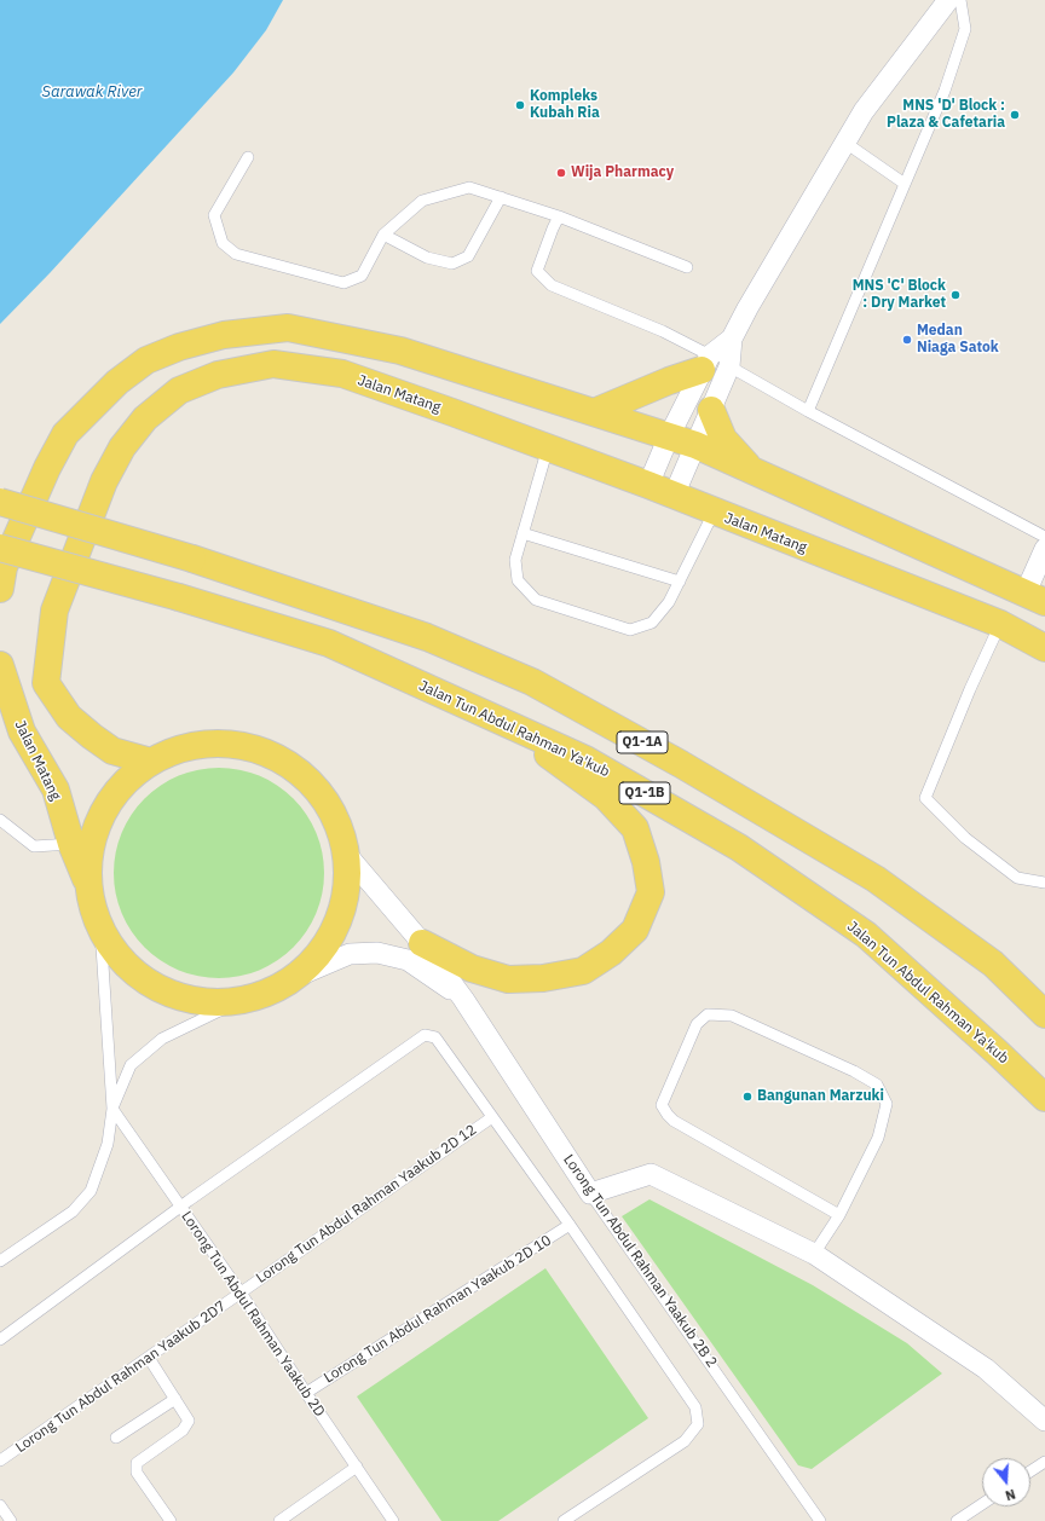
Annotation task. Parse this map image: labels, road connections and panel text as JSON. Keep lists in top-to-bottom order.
{
  "streets": {
    "main road": [
      "Jalan Matang",
      "Jalan Tun Abdul Rahman Ya'kub",
      "Q1-1A",
      "Q1-1B"
    ],
    "street": ["Lorong Tun Abdul Rahman Yaakub 2B 2"],
    "lane": [
      "Lorong Tun Abdul Rahman Yaakub 2D 12",
      "Lorong Tun Abdul Rahman Yaakub 2D 10",
      "Lorong Tun Abdul Rahman Yaakub 2D",
      "Lorong Tun Abdul Rahman Yaakub 2D7"
    ]
  },
  "crossings": [
    ["Lorong Tun Abdul Rahman Yaakub 2D 12", "Lorong Tun Abdul Rahman Yaakub 2D"],
    ["Lorong Tun Abdul Rahman Yaakub 2D 12", "Lorong Tun Abdul Rahman Yaakub 2D7"],
    ["Lorong Tun Abdul Rahman Yaakub 2D 10", "Lorong Tun Abdul Rahman Yaakub 2D"],
    ["Lorong Tun Abdul Rahman Yaakub 2D", "Lorong Tun Abdul Rahman Yaakub 2D7"]
  ],
  "water": ["Sarawak River"],
  "places": [
    "Kompleks Kubah Ria",
    "MNS 'D' Block : Plaza & Cafetaria",
    "Wija Pharmacy",
    "MNS 'C' Block : Dry Market",
    "Medan Niaga Satok",
    "Bangunan Marzuki"
  ],
  "north": "bottom"
}
